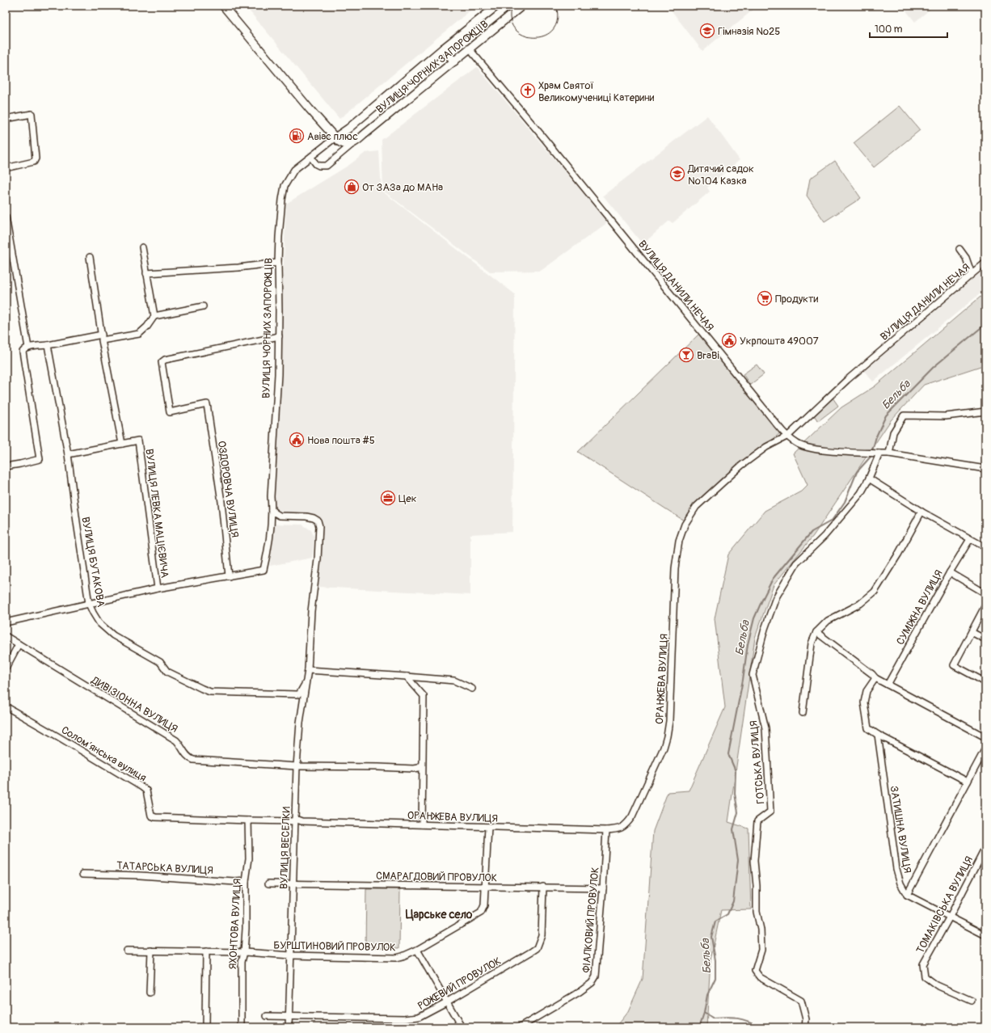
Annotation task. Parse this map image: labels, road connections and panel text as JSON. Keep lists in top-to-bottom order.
{
  "streets": {
    "main road": ["ВУЛИЦЯ ЧОРНИХ ЗАПОРОЖЦІВ"],
    "street": [
      "ВУЛИЦЯ ДАНИЛИ НЕЧАЯ",
      "ОЗДОРОВЧА ВУЛИЦЯ",
      "ВУЛИЦЯ ЛЕВКА МАЦІЄВИЧА",
      "ВУЛИЦЯ БУТАКОВА",
      "СУМІЖНА ВУЛИЦЯ",
      "ОРАНЖЕВА ВУЛИЦЯ",
      "ДИВІЗІОННА ВУЛИЦЯ",
      "Соломʼянська вулиця",
      "ГОТСЬКА ВУЛИЦЯ",
      "ЗАТИШНА ВУЛИЦЯ",
      "ВУЛИЦЯ ВЕСЕЛКИ",
      "ТАТАРСЬКА ВУЛИЦЯ",
      "СМАРАГДОВИЙ ПРОВУЛОК",
      "ТОМАКІВСЬКА ВУЛИЦЯ",
      "ФІАЛКОВИЙ ПРОВУЛОК",
      "ЯХОНТОВА ВУЛИЦЯ",
      "БУРШТИНОВИЙ ПРОВУЛОК",
      "РОЖЕВИЙ ПРОВУЛОК"
    ]
  },
  "crossings": [
    ["ВУЛИЦЯ ЧОРНИХ ЗАПОРОЖЦІВ", "ВУЛИЦЯ ДАНИЛИ НЕЧАЯ"],
    ["ВУЛИЦЯ ЧОРНИХ ЗАПОРОЖЦІВ", "ОЗДОРОВЧА ВУЛИЦЯ"],
    ["ВУЛИЦЯ ДАНИЛИ НЕЧАЯ", "ОРАНЖЕВА ВУЛИЦЯ"],
    ["ВУЛИЦЯ БУТАКОВА", "ВУЛИЦЯ ВЕСЕЛКИ"],
    ["ОРАНЖЕВА ВУЛИЦЯ", "Соломʼянська вулиця"],
    ["ОРАНЖЕВА ВУЛИЦЯ", "ВУЛИЦЯ ВЕСЕЛКИ"],
    ["ОРАНЖЕВА ВУЛИЦЯ", "ФІАЛКОВИЙ ПРОВУЛОК"],
    ["ОРАНЖЕВА ВУЛИЦЯ", "БУРШТИНОВИЙ ПРОВУЛОК"],
    ["ДИВІЗІОННА ВУЛИЦЯ", "ВУЛИЦЯ ВЕСЕЛКИ"],
    ["Соломʼянська вулиця", "ВУЛИЦЯ ВЕСЕЛКИ"],
    ["Соломʼянська вулиця", "ЯХОНТОВА ВУЛИЦЯ"],
    ["ВУЛИЦЯ ВЕСЕЛКИ", "СМАРАГДОВИЙ ПРОВУЛОК"],
    ["ВУЛИЦЯ ВЕСЕЛКИ", "БУРШТИНОВИЙ ПРОВУЛОК"],
    ["ВУЛИЦЯ ВЕСЕЛКИ", "РОЖЕВИЙ ПРОВУЛОК"],
    ["ТАТАРСЬКА ВУЛИЦЯ", "ЯХОНТОВА ВУЛИЦЯ"],
    ["СМАРАГДОВИЙ ПРОВУЛОК", "ФІАЛКОВИЙ ПРОВУЛОК"],
    ["СМАРАГДОВИЙ ПРОВУЛОК", "БУРШТИНОВИЙ ПРОВУЛОК"],
    ["СМАРАГДОВИЙ ПРОВУЛОК", "РОЖЕВИЙ ПРОВУЛОК"],
    ["ЯХОНТОВА ВУЛИЦЯ", "БУРШТИНОВИЙ ПРОВУЛОК"]
  ],
  "districts": ["Царське село"],
  "water": ["Бельба"],
  "places": {
    "school or university": ["Гімназія №25", "Дитячий садок №104 Казка"],
    "church": ["Храм Святої Великомучениці Катерини"],
    "fuel station": ["Авіас плюс"],
    "shop": ["От ЗАЗа до МАНа"],
    "supermarket": ["Продукти"],
    "public building": ["Укрпошта 49007", "Нова пошта #5"],
    "bar": ["BraBi"],
    "office": ["Цек"]
  },
  "scale_bar": "100 m"
}
